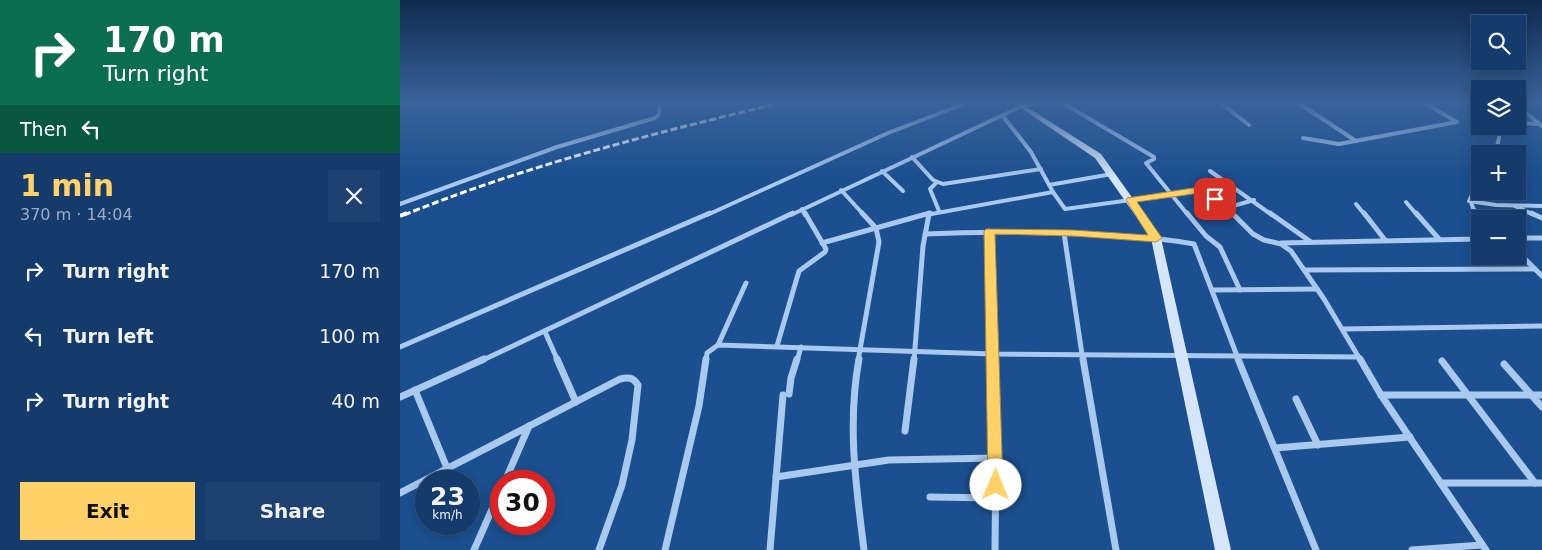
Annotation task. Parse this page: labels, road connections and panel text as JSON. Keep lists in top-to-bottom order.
{
  "page": {
    "turn": ["170 m", "Turn right"],
    "map_buttons": ["+", "−"],
    "then": "Then",
    "heading": ["1 min", "370 m · 14:04"],
    "list": [
      {
        "name": "Turn right",
        "value": "170 m"
      },
      {
        "name": "Turn left",
        "value": "100 m"
      },
      {
        "name": "Turn right",
        "value": "40 m"
      }
    ],
    "speed": "23 km/h",
    "limit": "30",
    "buttons": ["Exit", "Share"]
  }
}
